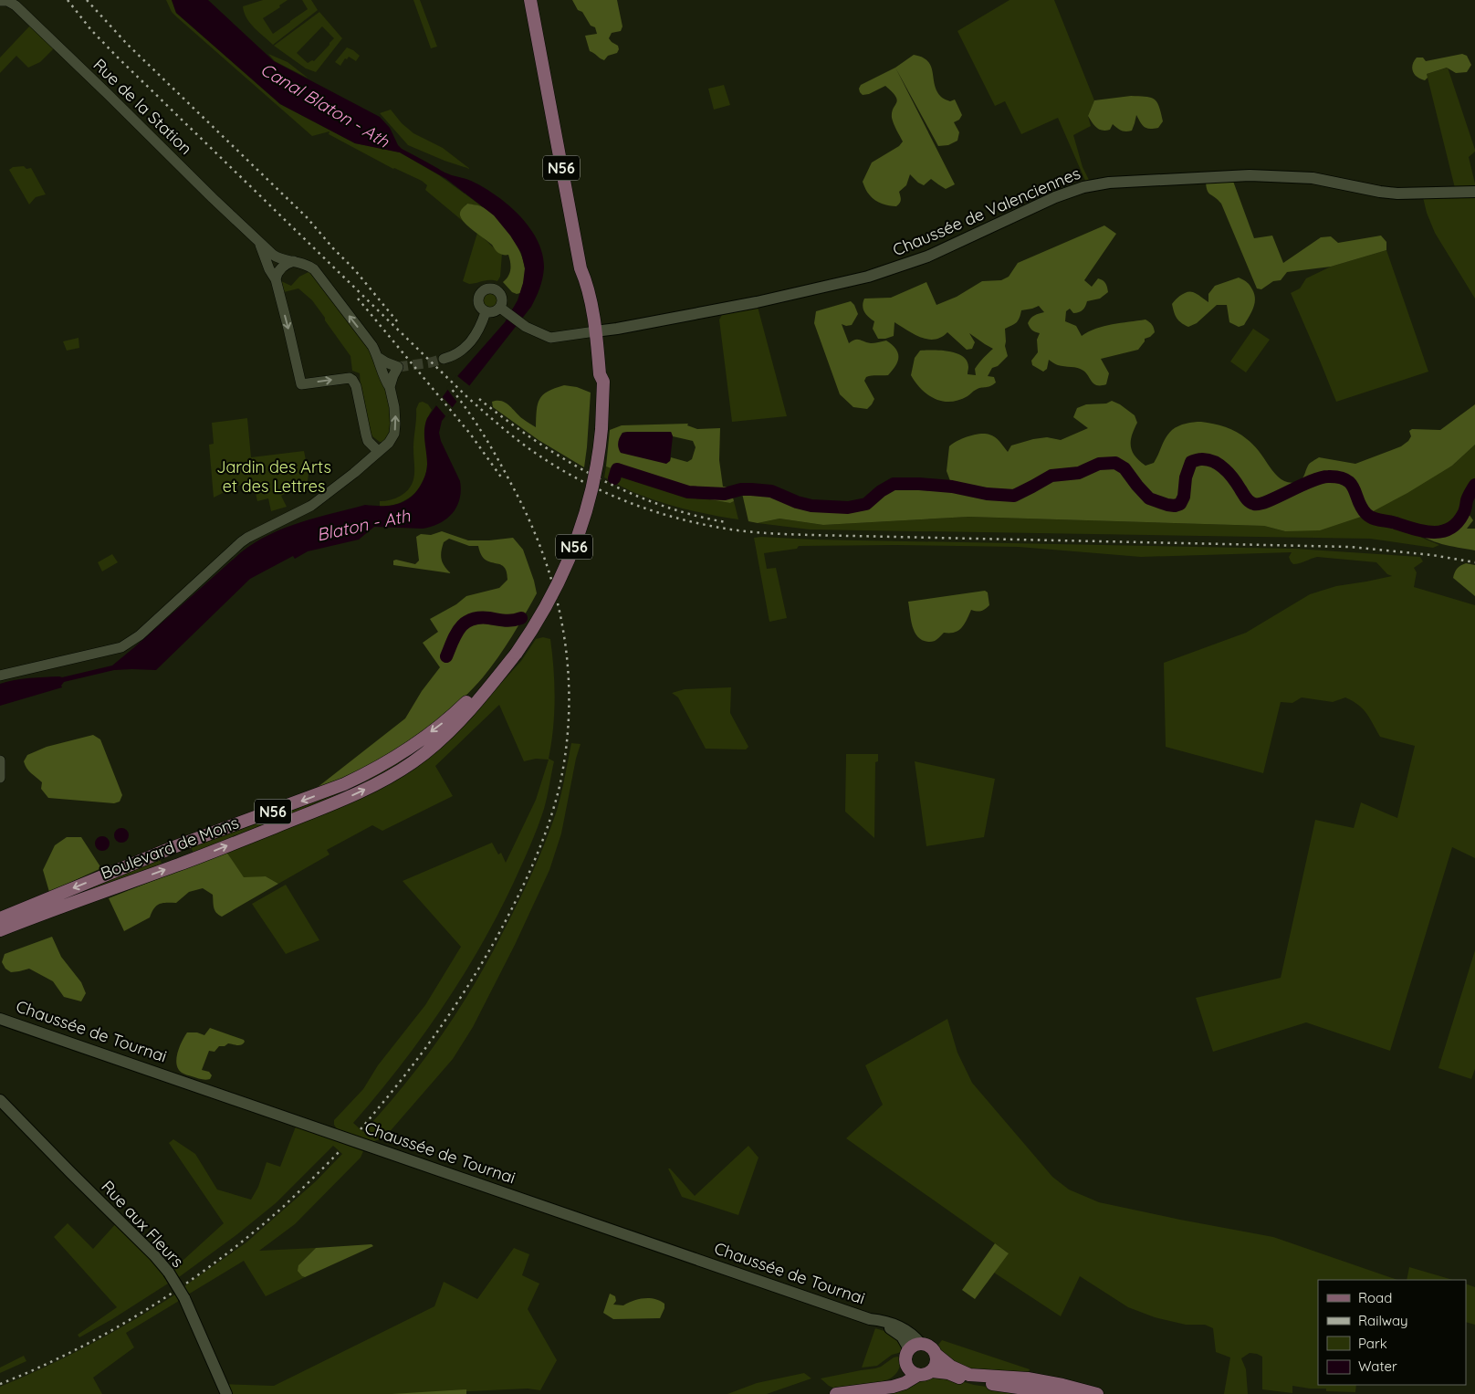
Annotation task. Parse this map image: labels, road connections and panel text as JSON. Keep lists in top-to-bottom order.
{
  "streets": {
    "main road": [
      "N56",
      "Chaussée de Valenciennes",
      "Boulevard de Mons",
      "Chaussée de Tournai",
      "Rue aux Fleurs"
    ],
    "street": ["Rue de la Station"]
  },
  "crossings": [
    ["N56", "Chaussée de Valenciennes"],
    ["N56", "Boulevard de Mons"],
    ["Chaussée de Valenciennes", "Boulevard de Mons"]
  ],
  "water": ["Canal Blaton - Ath", "Blaton - Ath"],
  "parks": ["Jardin des Arts et des Lettres"],
  "legend": [
    "Road",
    "Railway",
    "Park",
    "Water"
  ]
}
